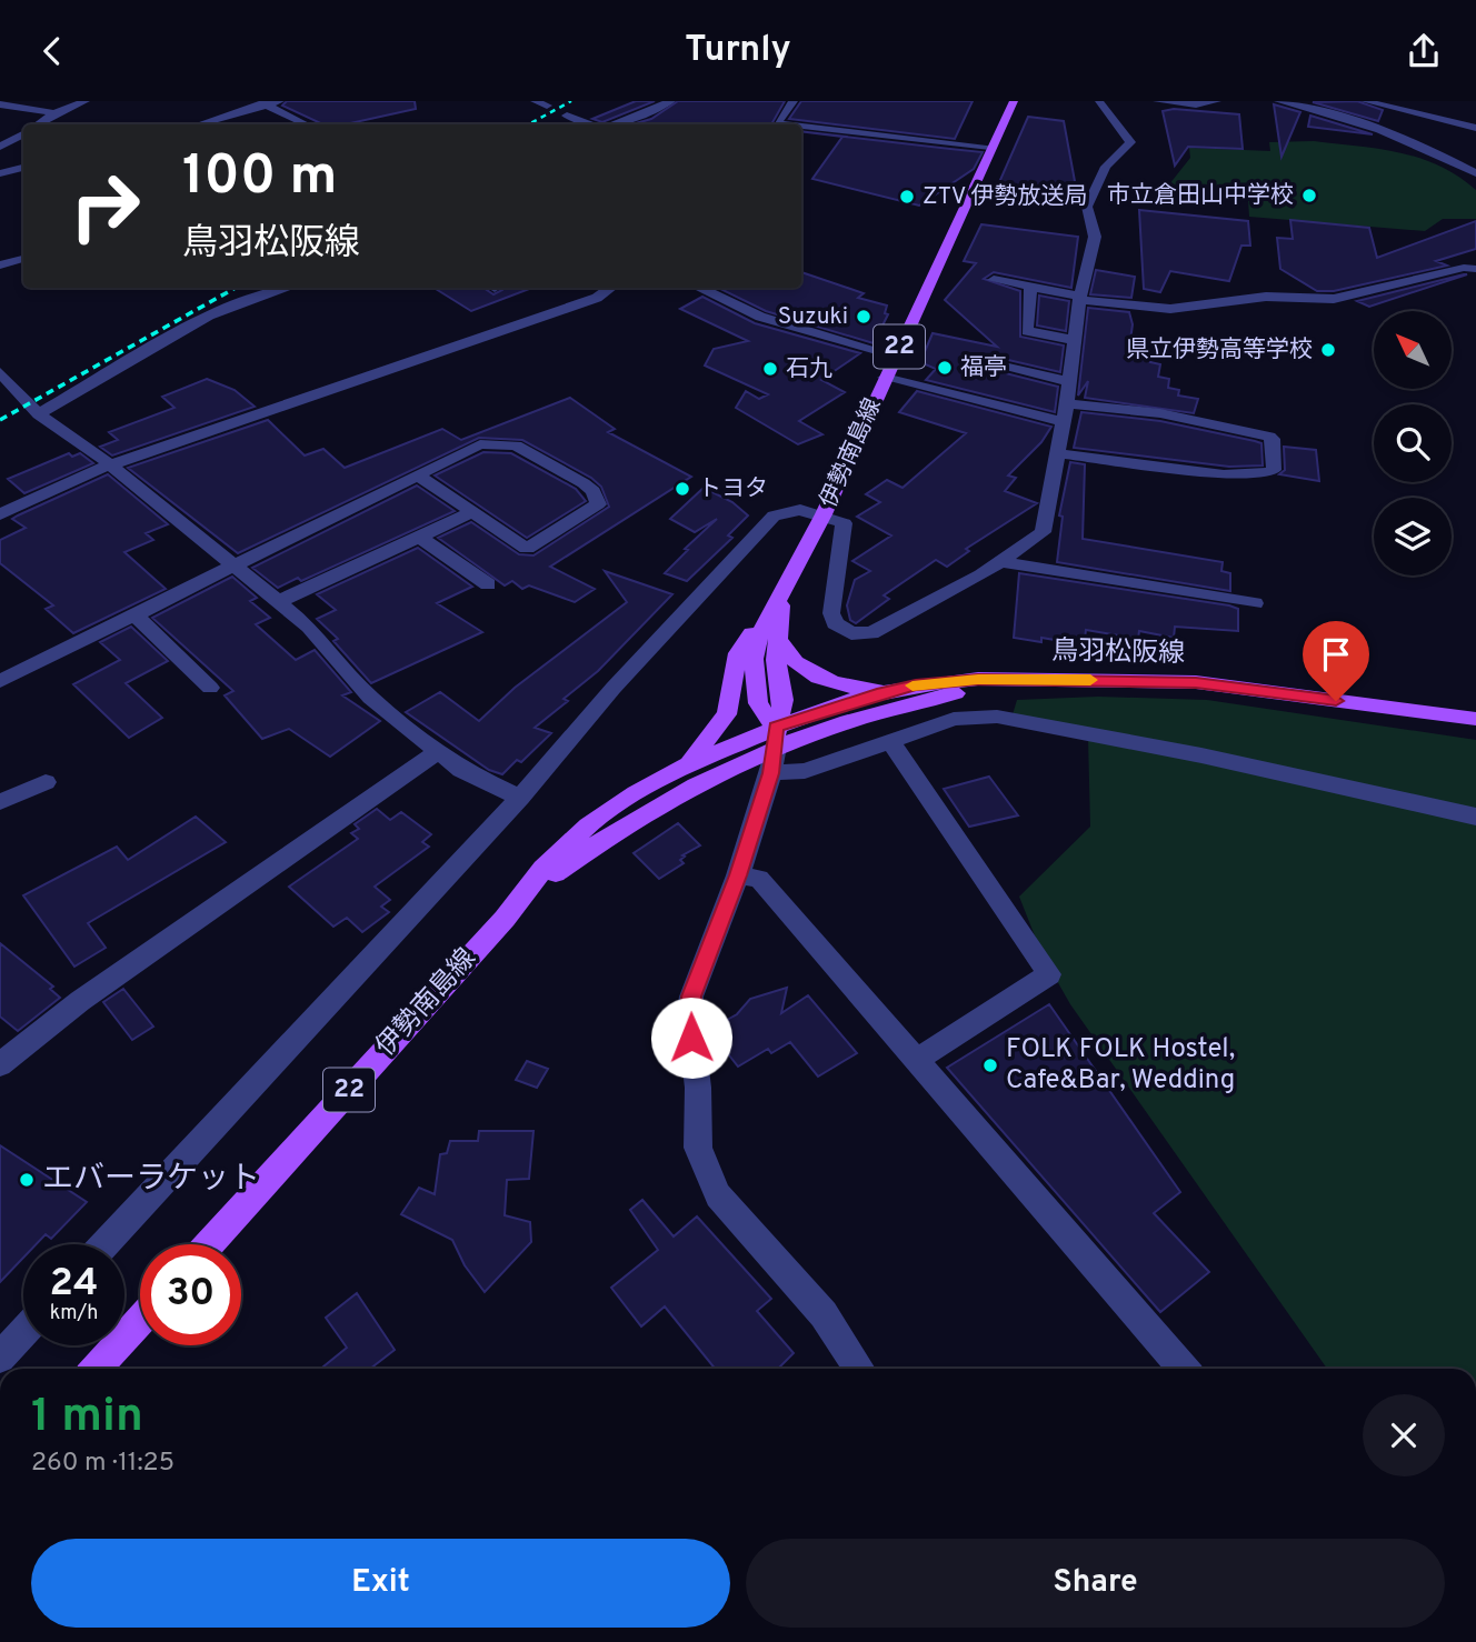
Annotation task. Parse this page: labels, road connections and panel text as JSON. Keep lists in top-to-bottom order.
{
  "streets": {
    "main road": ["22", "伊勢南島線", "鳥羽松阪線"]
  },
  "crossings": [
    ["伊勢南島線", "鳥羽松阪線"]
  ],
  "places": [
    "市立倉田山中学校",
    "ZTV 伊勢放送局",
    "Suzuki",
    "県立伊勢高等学校",
    "福亭",
    "石九",
    "トヨタ",
    "FOLK FOLK Hostel, Cafe&Bar, Wedding",
    "エバーラケット"
  ],
  "north": "top left",
  "page": {
    "header": "Turnly",
    "turn": ["100 m", "鳥羽松阪線"],
    "speed": "24 km/h",
    "limit": "30",
    "heading": ["1 min", "260 m · 11:25"],
    "buttons": ["Exit", "Share"]
  }
}
